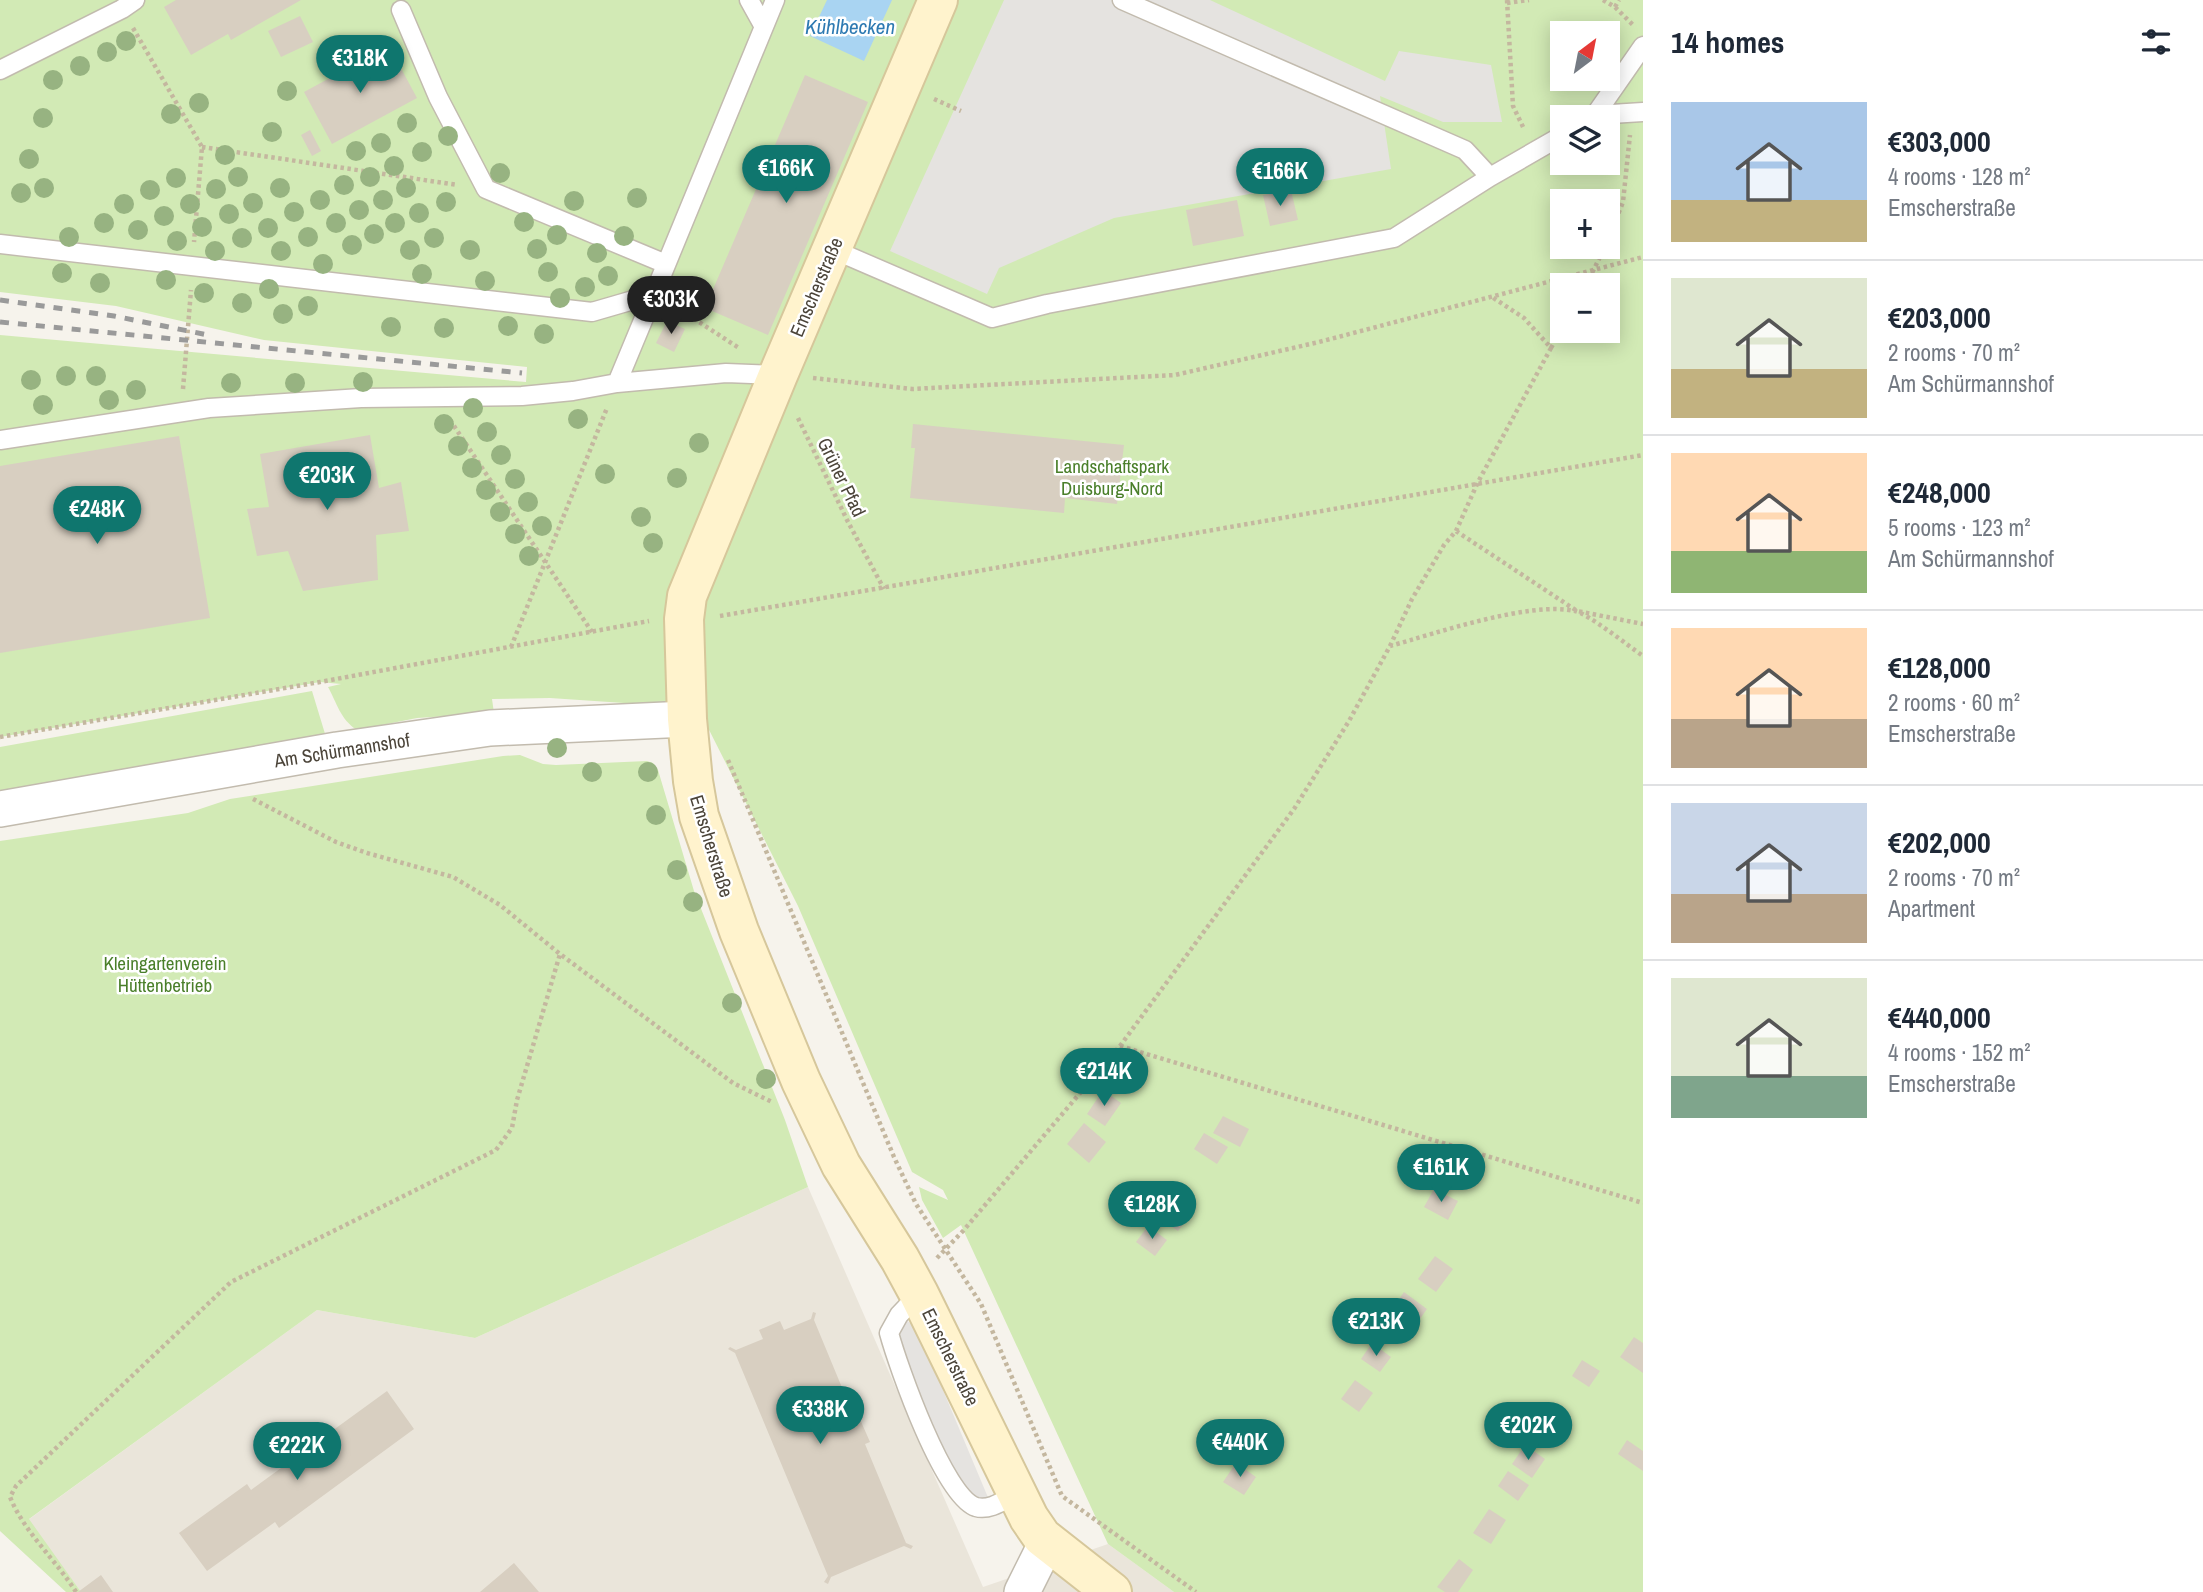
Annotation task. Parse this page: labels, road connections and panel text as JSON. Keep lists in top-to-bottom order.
{
  "streets": {
    "street": ["Emscherstraße", "Am Schürmannshof"],
    "path": ["Grüner Pfad"]
  },
  "crossings": [
    ["Emscherstraße", "Grüner Pfad"],
    ["Emscherstraße", "Am Schürmannshof"]
  ],
  "water": ["Kühlbecken"],
  "parks": ["Landschaftspark Duisburg-Nord", "Kleingartenverein Hüttenbetrieb"],
  "north": "top right",
  "page": {
    "heading": "14 homes",
    "map_buttons": ["+", "−"],
    "price": [
      "€318K",
      "€166K",
      "€166K",
      "€303K",
      "€203K",
      "€248K",
      "€214K",
      "€161K",
      "€128K",
      "€213K",
      "€338K",
      "€202K",
      "€440K",
      "€222K"
    ],
    "list": [
      {
        "name": "€303,000",
        "note": "4 rooms · 128 m² · Emscherstraße"
      },
      {
        "name": "€203,000",
        "note": "2 rooms · 70 m² · Am Schürmannshof"
      },
      {
        "name": "€248,000",
        "note": "5 rooms · 123 m² · Am Schürmannshof"
      },
      {
        "name": "€128,000",
        "note": "2 rooms · 60 m² · Emscherstraße"
      },
      {
        "name": "€202,000",
        "note": "2 rooms · 70 m² · Apartment"
      },
      {
        "name": "€440,000",
        "note": "4 rooms · 152 m² · Emscherstraße"
      }
    ]
  }
}
